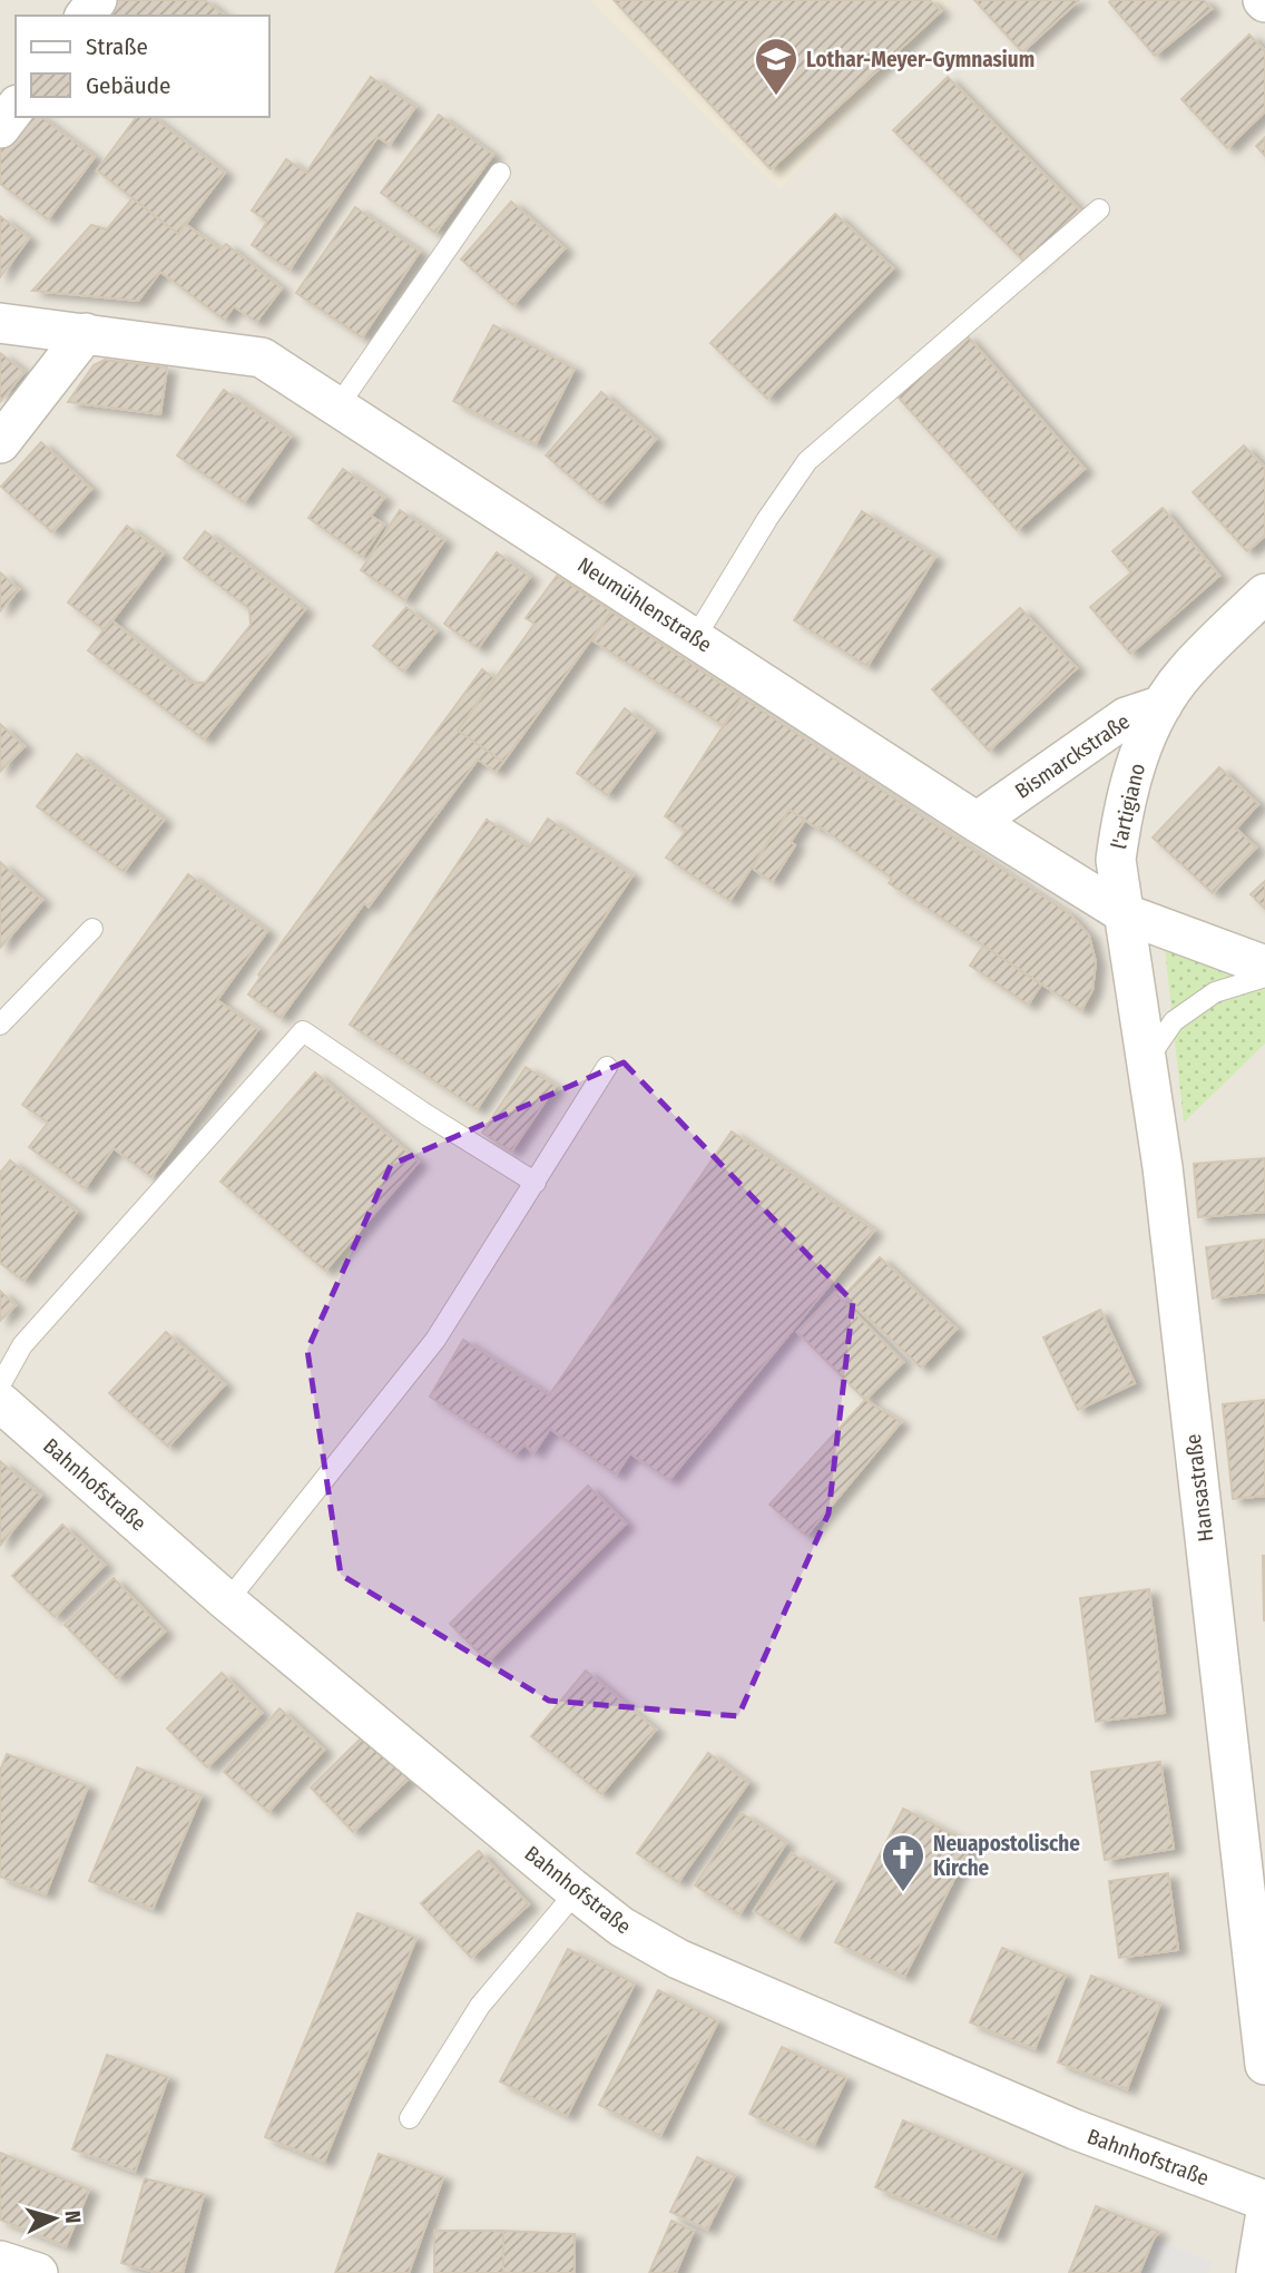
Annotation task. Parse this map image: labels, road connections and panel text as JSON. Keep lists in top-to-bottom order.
{
  "streets": {
    "street": [
      "Neumühlenstraße",
      "Bismarckstraße",
      "l'artigiano",
      "Bahnhofstraße",
      "Hansastraße"
    ]
  },
  "crossings": [
    ["Neumühlenstraße", "Bismarckstraße"],
    ["Neumühlenstraße", "l'artigiano"],
    ["Neumühlenstraße", "Hansastraße"],
    ["Bismarckstraße", "l'artigiano"],
    ["l'artigiano", "Hansastraße"]
  ],
  "places": {
    "school or university": ["Lothar-Meyer-Gymnasium"],
    "church": ["Neuapostolische Kirche"]
  },
  "legend": ["Straße", "Gebäude"],
  "north": "right"
}
